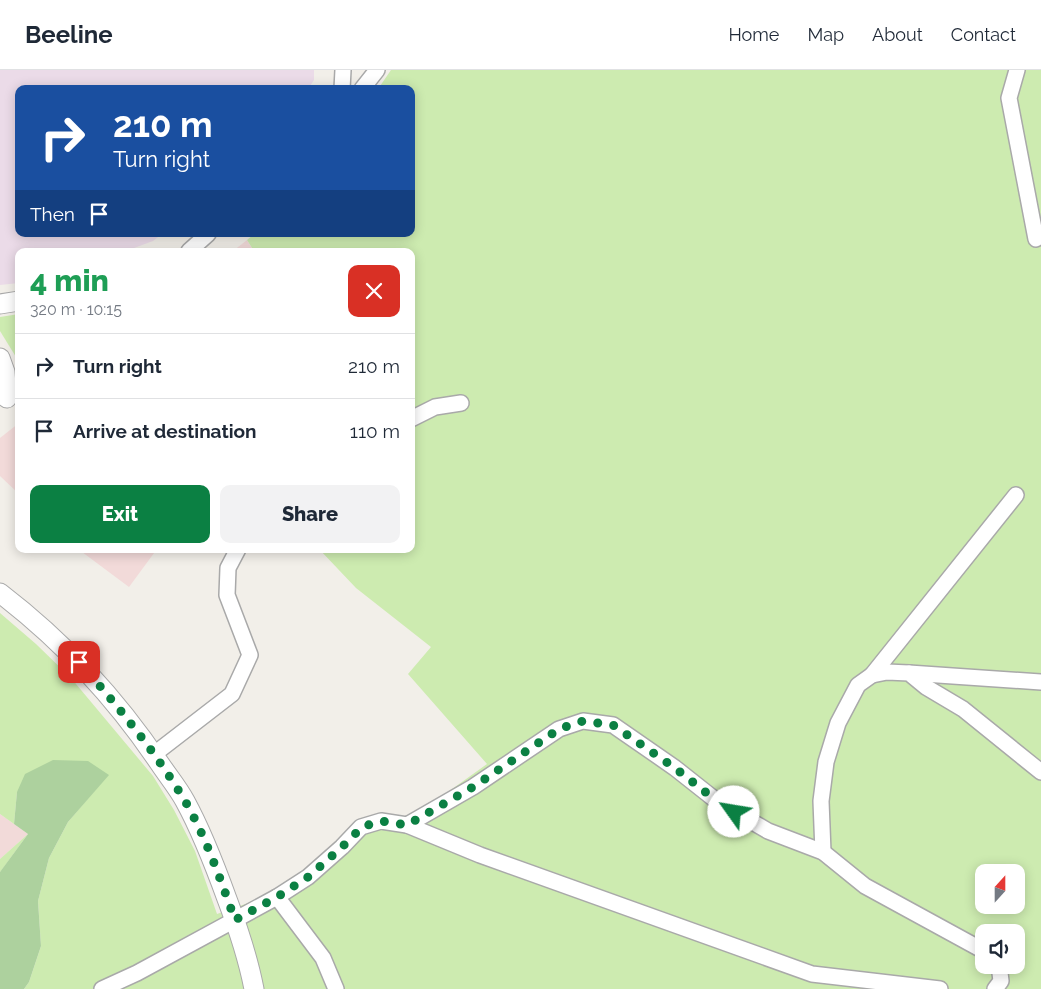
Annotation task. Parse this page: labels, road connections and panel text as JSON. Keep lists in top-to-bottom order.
{
  "north": "top",
  "page": {
    "header": "Beeline",
    "nav": [
      "Home",
      "Map",
      "About",
      "Contact"
    ],
    "turn": ["210 m", "Turn right"],
    "then": "Then",
    "heading": ["4 min", "320 m · 10:15"],
    "list": [
      {
        "name": "Turn right",
        "value": "210 m"
      },
      {
        "name": "Arrive at destination",
        "value": "110 m"
      }
    ],
    "buttons": ["Exit", "Share"]
  }
}
